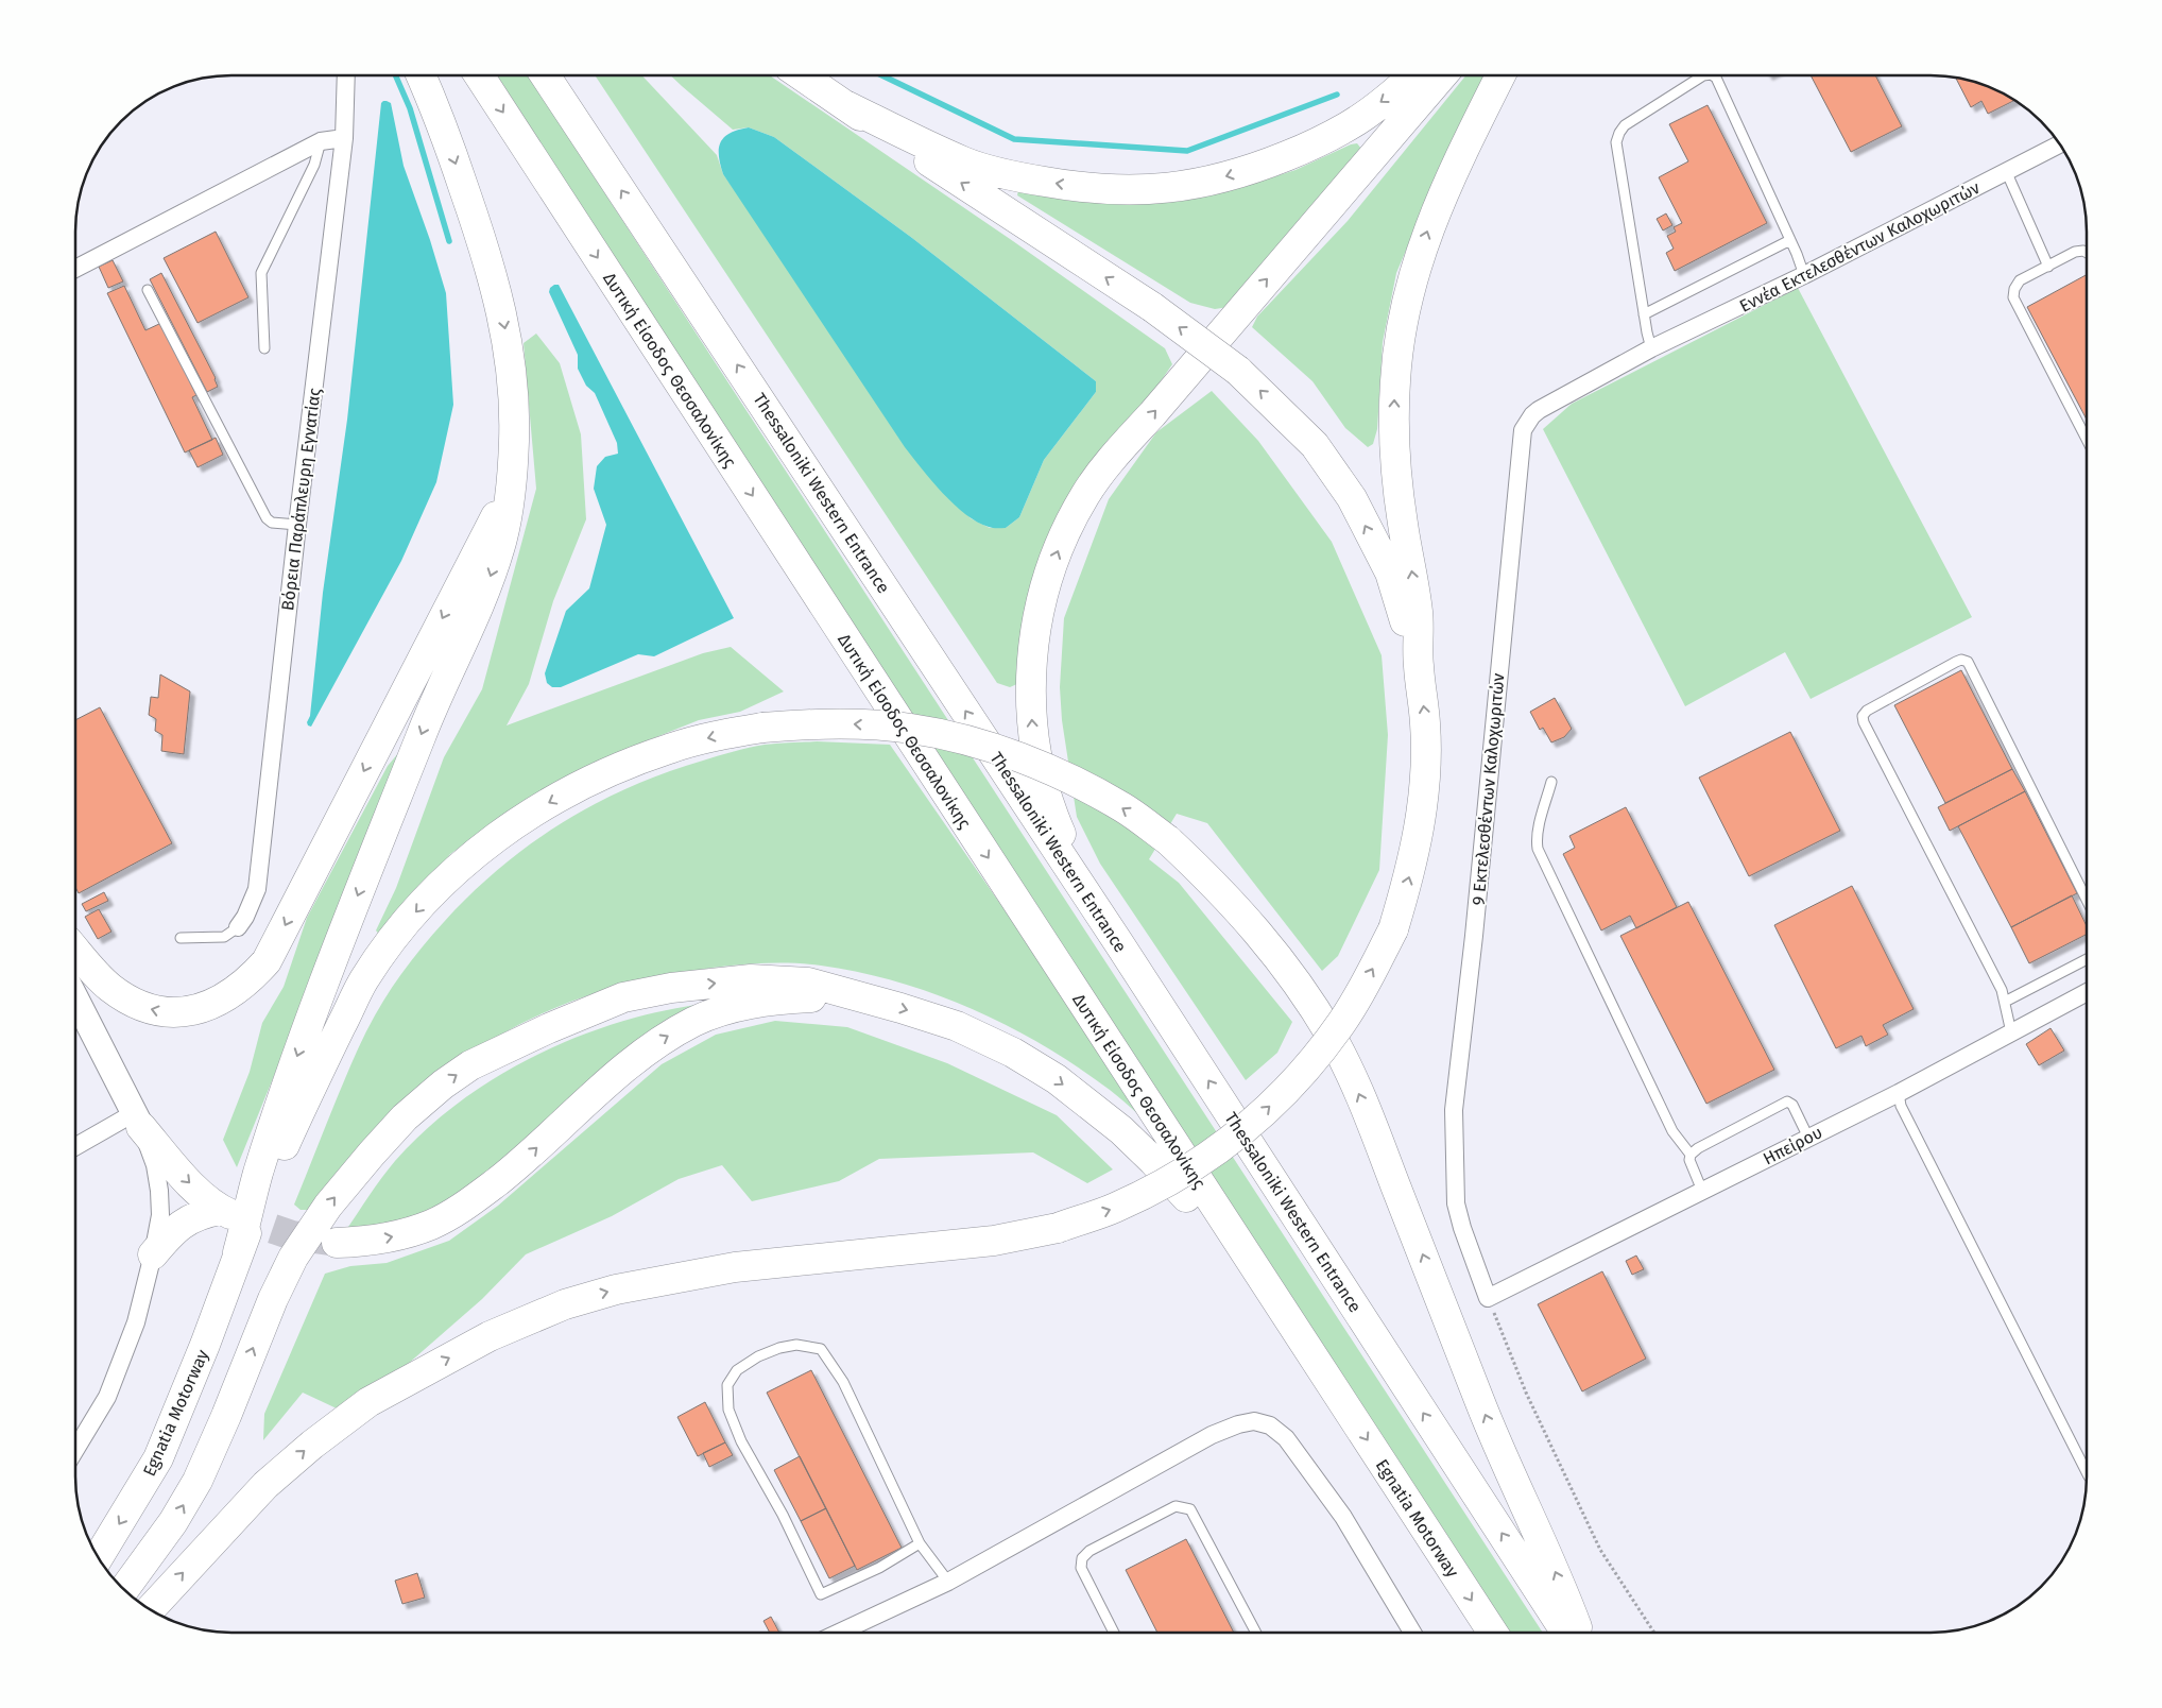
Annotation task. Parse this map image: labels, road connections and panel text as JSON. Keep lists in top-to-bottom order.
{
  "streets": {
    "highway": ["Δυτική Είσοδος Θεσσαλονίκης", "Thessaloniki Western Entrance", "Egnatia Motorway"],
    "street": [
      "Εννέα Εκτελεσθέντων Καλοχωριτών",
      "Βόρεια Παράπλευρη Εγνατίας",
      "9 Εκτελεσθέντων Καλοχωριτών",
      "Ηπείρου"
    ]
  },
  "crossings": [
    ["Εννέα Εκτελεσθέντων Καλοχωριτών", "9 Εκτελεσθέντων Καλοχωριτών"],
    ["Δυτική Είσοδος Θεσσαλονίκης", "Egnatia Motorway"],
    ["9 Εκτελεσθέντων Καλοχωριτών", "Ηπείρου"]
  ],
  "one_way": ["Egnatia Motorway"]
}
